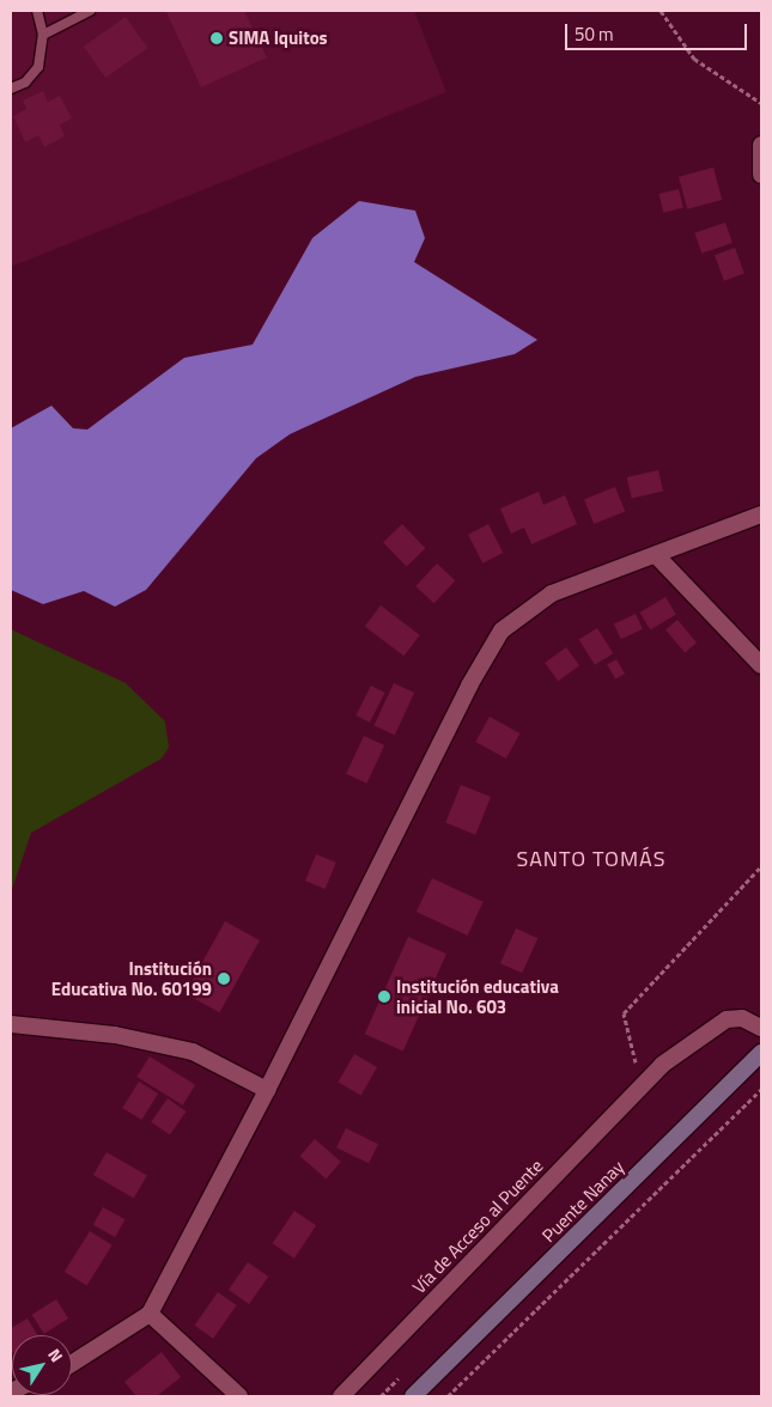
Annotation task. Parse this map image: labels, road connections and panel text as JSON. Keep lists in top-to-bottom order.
{
  "streets": {
    "main road": ["Puente Nanay"],
    "street": ["Vía de Acceso al Puente"]
  },
  "districts": ["SANTO TOMÁS"],
  "places": ["SIMA Iquitos", "Institución Educativa No. 60199", "Institución educativa inicial No. 603"],
  "scale_bar": "50 m",
  "north": "top right"
}
